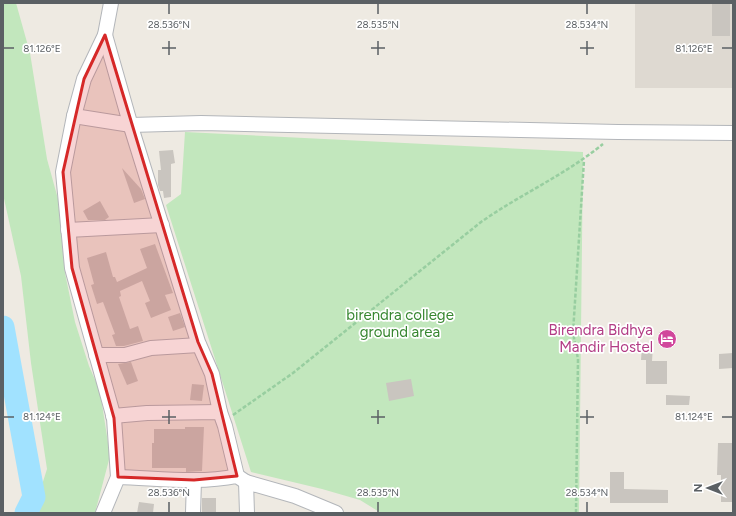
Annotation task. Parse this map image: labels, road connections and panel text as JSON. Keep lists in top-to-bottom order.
{
  "parks": ["birendra college ground area"],
  "places": {
    "hotel": ["Birendra Bidhya Mandir Hostel"]
  },
  "north": "left",
  "coordinates": [
    "28.536°N",
    "28.535°N",
    "28.534°N",
    "81.126°E",
    "81.124°E"
  ]
}
